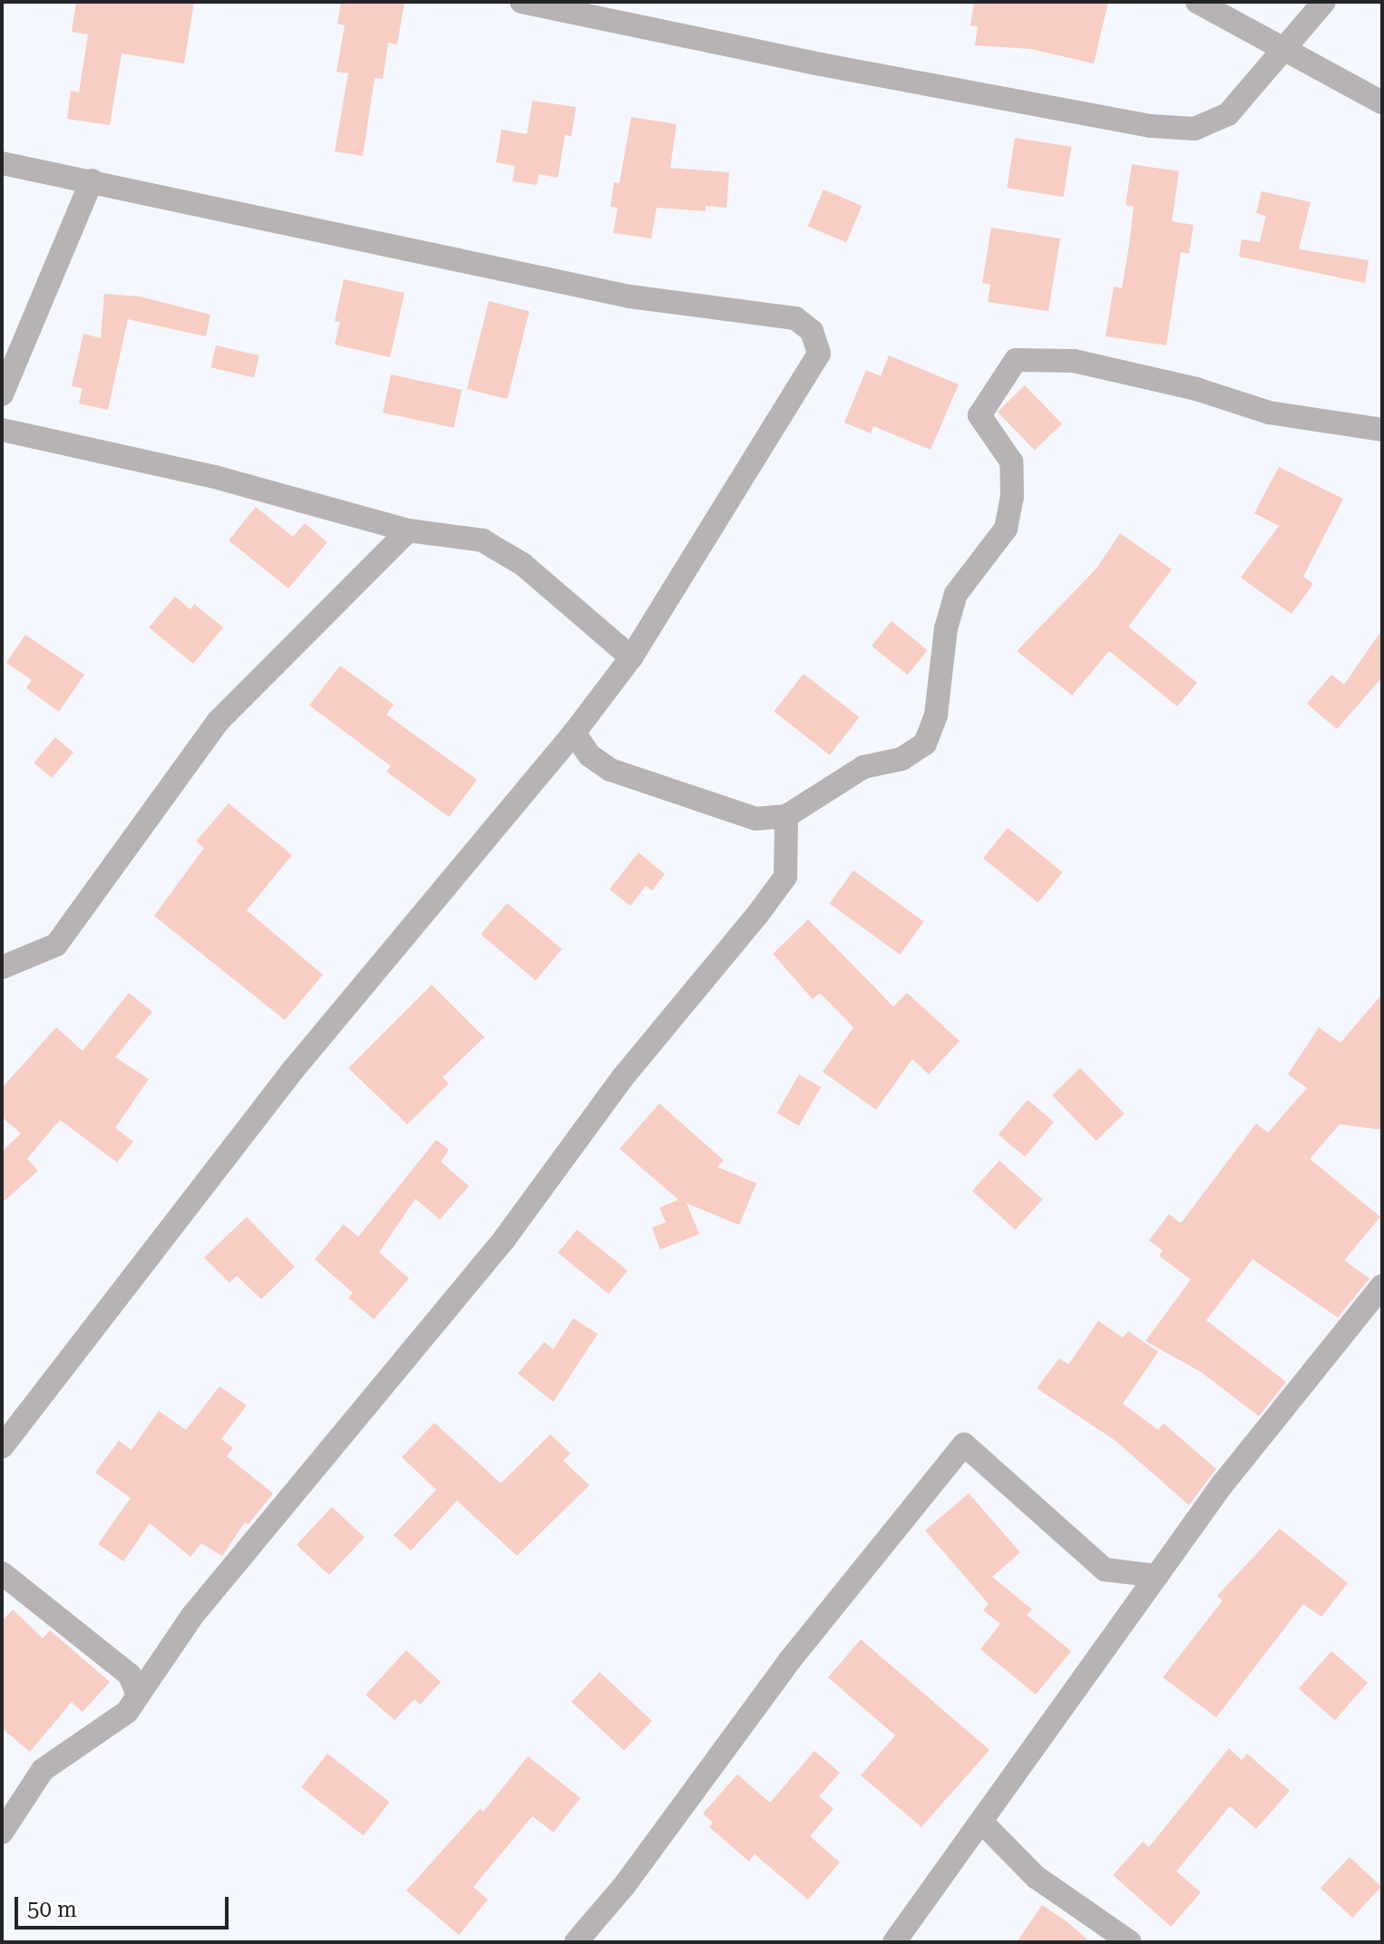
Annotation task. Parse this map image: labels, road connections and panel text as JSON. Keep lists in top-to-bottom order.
{
  "scale_bar": "50 m"
}
